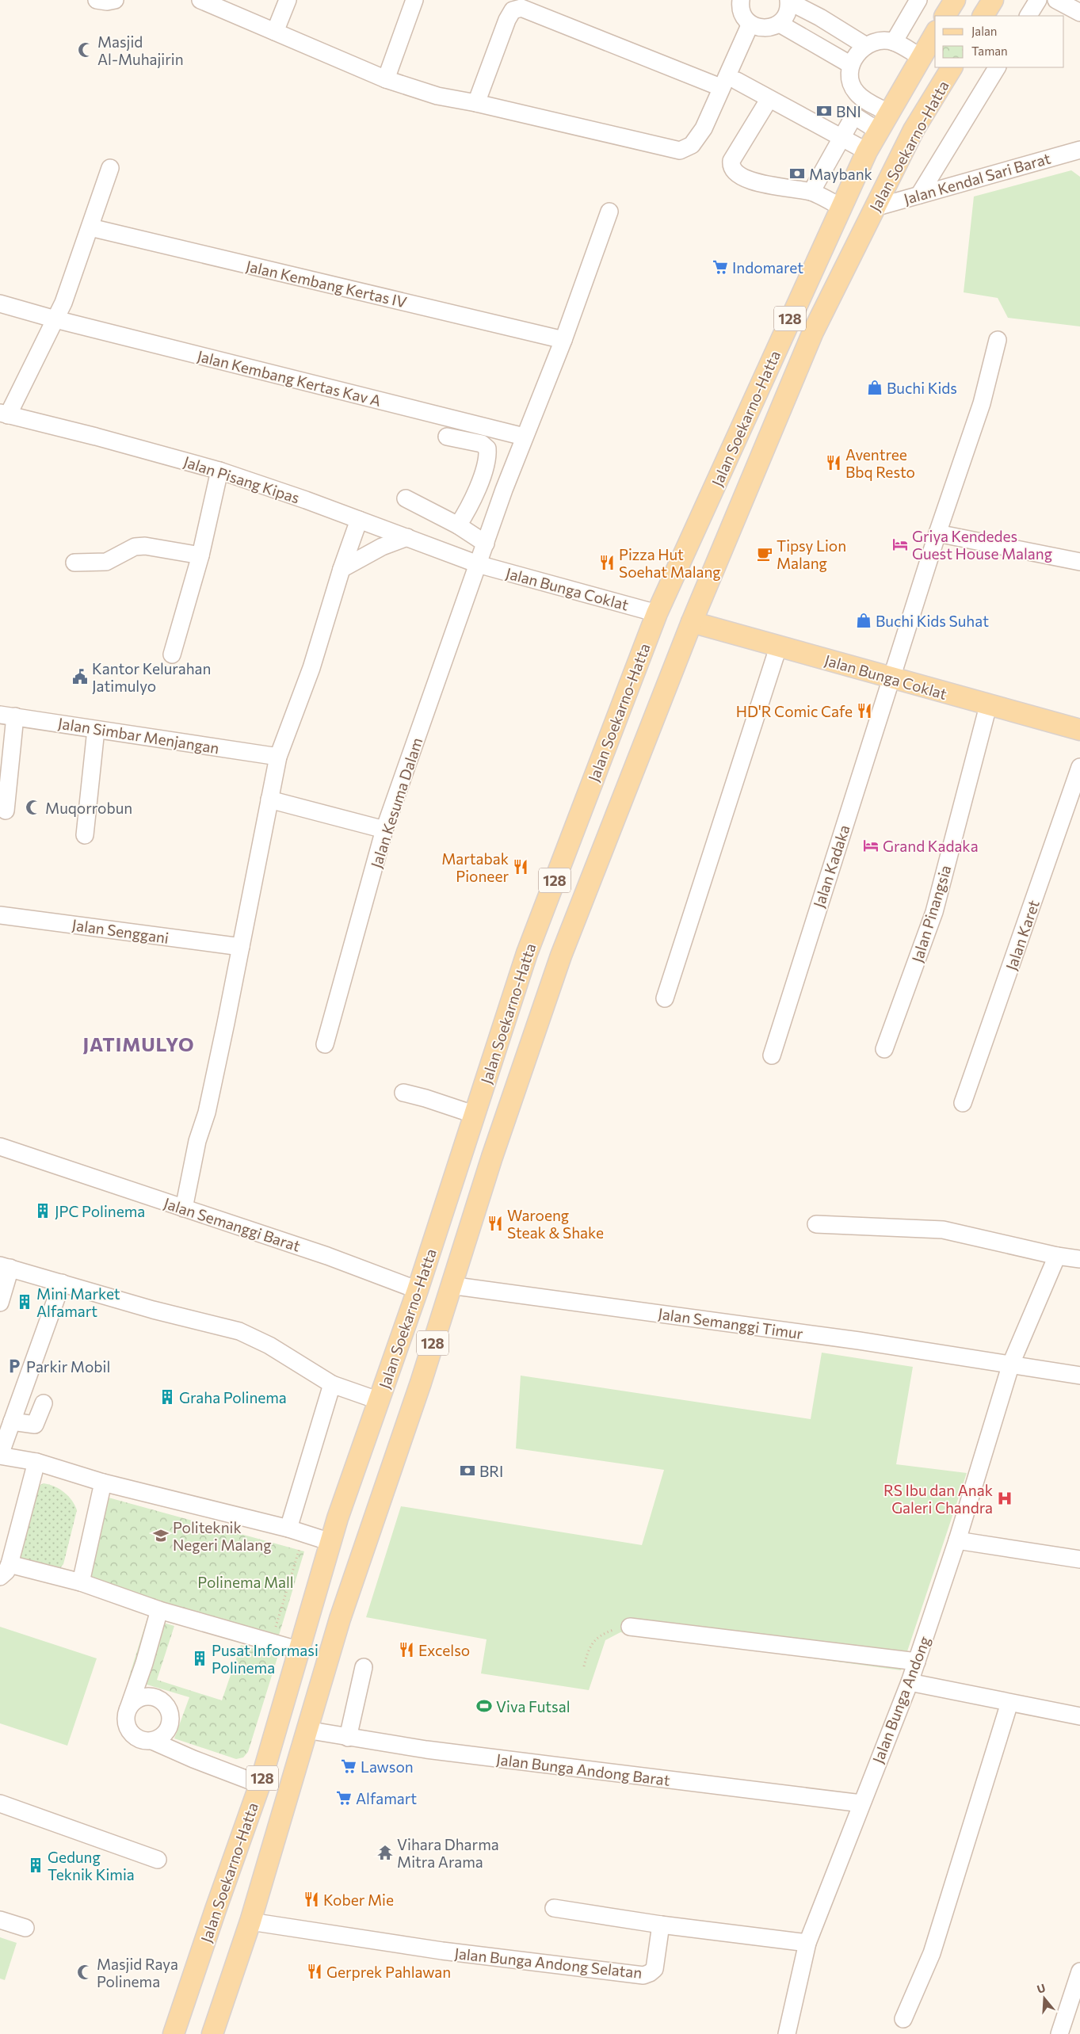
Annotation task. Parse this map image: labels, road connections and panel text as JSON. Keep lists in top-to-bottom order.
{
  "streets": {
    "main road": ["Jalan Soekarno-Hatta", "128", "Jalan Bunga Coklat"],
    "street": [
      "Jalan Kendal Sari Barat",
      "Jalan Kembang Kertas IV",
      "Jalan Kembang Kertas Kav A",
      "Jalan Pisang Kipas",
      "Jalan Simbar Menjangan",
      "Jalan Kesuma Dalam",
      "Jalan Kadaka",
      "Jalan Pinangsia",
      "Jalan Senggani",
      "Jalan Karet",
      "Jalan Semanggi Barat",
      "Jalan Semanggi Timur",
      "Jalan Bunga Andong",
      "Jalan Bunga Andong Barat",
      "Jalan Bunga Andong Selatan"
    ]
  },
  "crossings": [
    ["Jalan Soekarno-Hatta", "Jalan Kendal Sari Barat"],
    ["Jalan Soekarno-Hatta", "Jalan Bunga Coklat"],
    ["Jalan Soekarno-Hatta", "Jalan Semanggi Barat"],
    ["Jalan Soekarno-Hatta", "Jalan Semanggi Timur"],
    ["Jalan Soekarno-Hatta", "Jalan Bunga Andong Barat"],
    ["Jalan Soekarno-Hatta", "Jalan Bunga Andong Selatan"],
    ["Jalan Kembang Kertas IV", "Jalan Kesuma Dalam"],
    ["Jalan Kembang Kertas Kav A", "Jalan Kesuma Dalam"],
    ["Jalan Pisang Kipas", "Jalan Bunga Coklat"],
    ["Jalan Pisang Kipas", "Jalan Kesuma Dalam"],
    ["Jalan Bunga Coklat", "Jalan Kesuma Dalam"],
    ["Jalan Bunga Coklat", "Jalan Kadaka"],
    ["Jalan Bunga Coklat", "Jalan Pinangsia"],
    ["Jalan Semanggi Timur", "Jalan Bunga Andong"],
    ["Jalan Bunga Andong", "Jalan Bunga Andong Barat"]
  ],
  "districts": ["JATIMULYO"],
  "parks": ["Polinema Mall"],
  "places": {
    "mosque": ["Masjid Al-Muhajirin", "Muqorrobun", "Masjid Raya Polinema"],
    "bank": ["BNI", "Maybank", "BRI"],
    "supermarket": ["Indomaret", "Lawson", "Alfamart"],
    "shop": ["Buchi Kids", "Buchi Kids Suhat"],
    "restaurant": [
      "Aventree Bbq Resto",
      "Pizza Hut Soehat Malang",
      "HD'R Comic Cafe",
      "Martabak Pioneer",
      "Waroeng Steak & Shake",
      "Excelso",
      "Kober Mie",
      "Gerprek Pahlawan"
    ],
    "hotel": ["Griya Kendedes Guest House Malang", "Grand Kadaka"],
    "cafe": ["Tipsy Lion Malang"],
    "public building": ["Kantor Kelurahan Jatimulyo"],
    "building": [
      "JPC Polinema",
      "Mini Market Alfamart",
      "Graha Polinema",
      "Pusat Informasi Polinema",
      "Gedung Teknik Kimia"
    ],
    "parking": ["Parkir Mobil"],
    "hospital": ["RS Ibu dan Anak Galeri Chandra"],
    "school or university": ["Politeknik Negeri Malang"],
    "sports": ["Viva Futsal"],
    "temple": ["Vihara Dharma Mitra Arama"]
  },
  "legend": ["Jalan", "Taman"],
  "north": "top"
}
